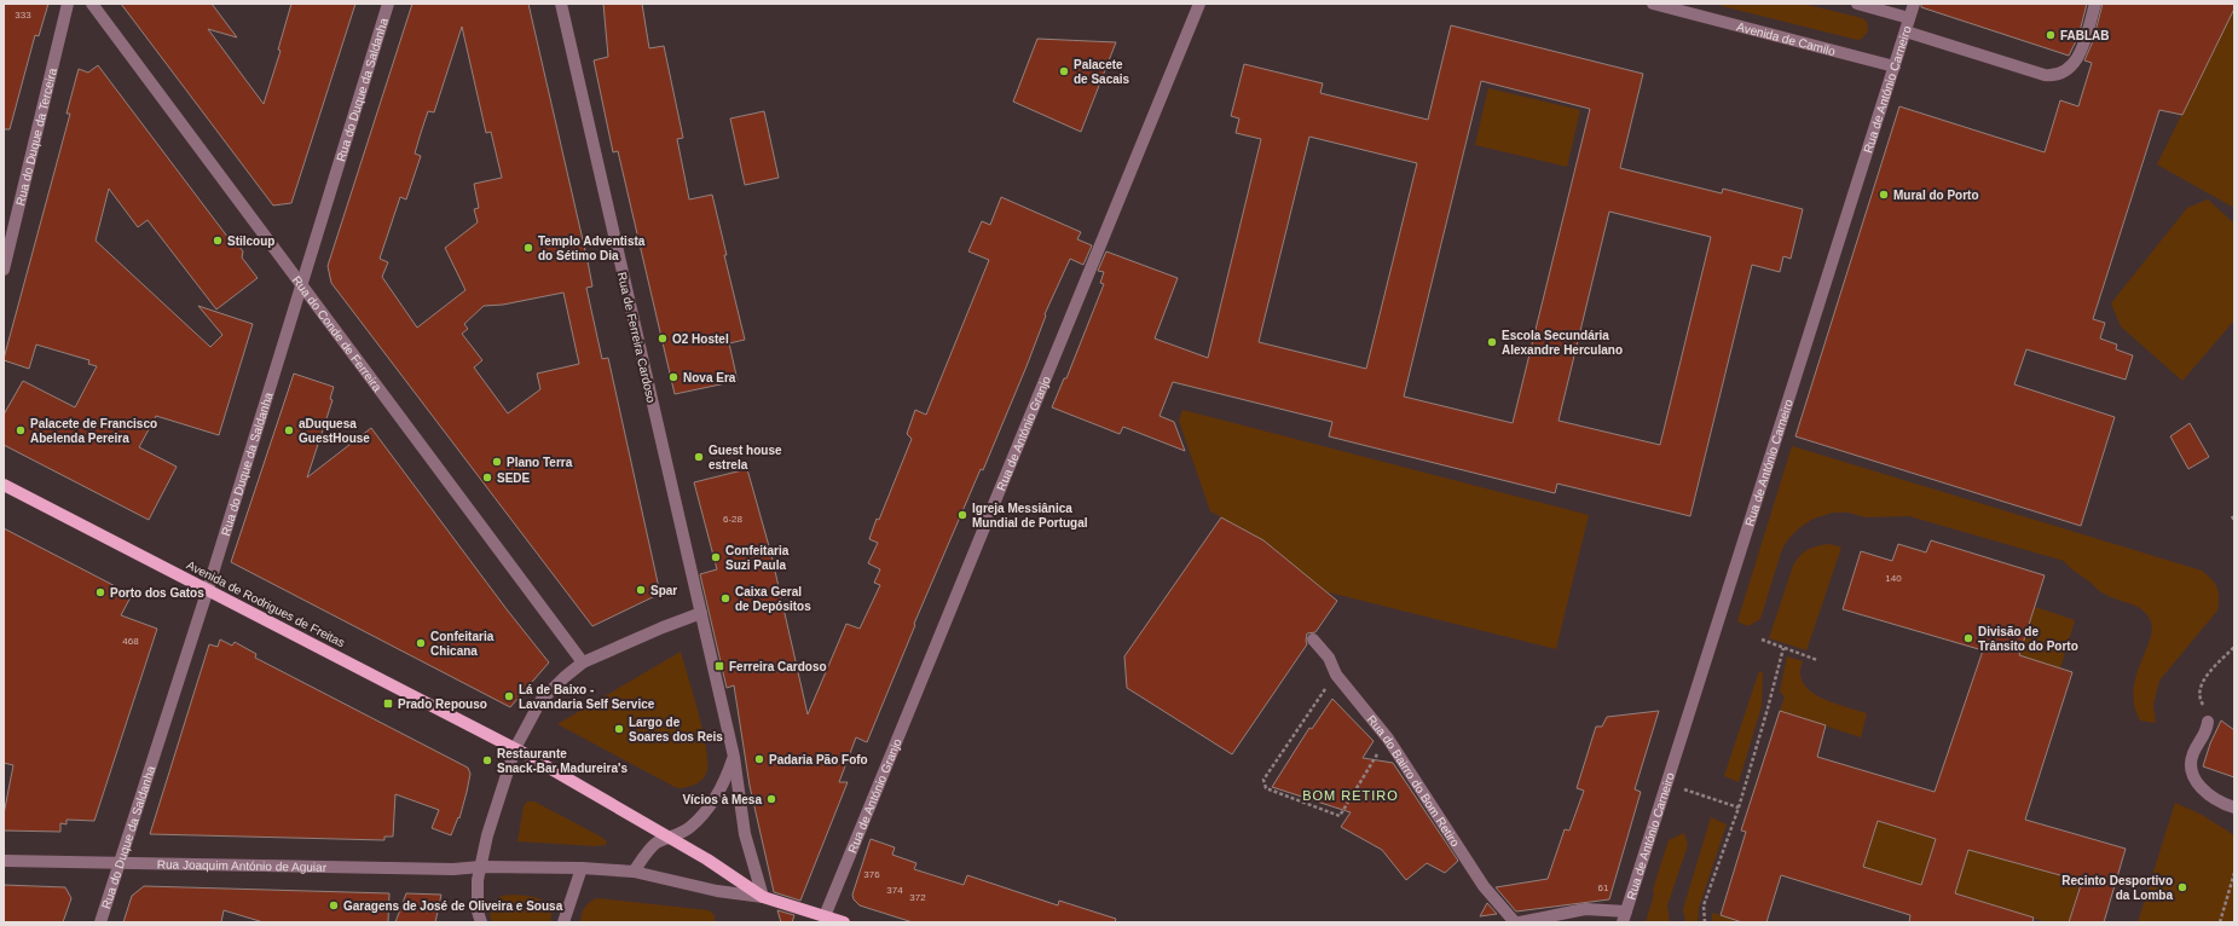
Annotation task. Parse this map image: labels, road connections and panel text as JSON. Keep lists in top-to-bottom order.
{
  "streets": {
    "main road": ["Avenida de Rodrigues de Freitas"],
    "street": [
      "Avenida de Camilo",
      "Rua do Duque da Saldanha",
      "Rua de António Carneiro",
      "Rua do Duque da Terceira",
      "Rua do Conde de Ferreira",
      "Rua de Ferreira Cardoso",
      "Rua de António Granjo",
      "Rua do Bairro do Bom Retiro",
      "Rua Joaquim António de Aguiar"
    ]
  },
  "crossings": [
    ["Avenida de Camilo", "Rua de António Carneiro"],
    ["Rua do Duque da Saldanha", "Rua do Conde de Ferreira"],
    ["Rua do Duque da Saldanha", "Avenida de Rodrigues de Freitas"],
    ["Rua do Duque da Saldanha", "Rua Joaquim António de Aguiar"]
  ],
  "districts": ["BOM RETIRO"],
  "places": {
    "other": [
      "FABLAB",
      "Palacete de Sacais",
      "Mural do Porto",
      "Stilcoup",
      "Templo Adventista do Sétimo Dia",
      "O2 Hostel",
      "Escola Secundária Alexandre Herculano",
      "Nova Era",
      "Palacete de Francisco Abelenda Pereira",
      "aDuquesa GuestHouse",
      "Guest house estrela",
      "Plano Terra",
      "SEDE",
      "Igreja Messiânica Mundial de Portugal",
      "Confeitaria Suzi Paula",
      "Spar",
      "Porto dos Gatos",
      "Caixa Geral de Depósitos",
      "Divisão de Trânsito do Porto",
      "Confeitaria Chicana",
      "Lá de Baixo - Lavandaria Self Service",
      "Largo de Soares dos Reis",
      "Padaria Pão Fofo",
      "Restaurante Snack-Bar Madureira's",
      "Vícios à Mesa",
      "Recinto Desportivo da Lomba",
      "Garagens de José de Oliveira e Sousa"
    ],
    "transit": ["Ferreira Cardoso", "Prado Repouso"]
  },
  "house_numbers": [
    "333",
    "6-28",
    "140",
    "468",
    "376",
    "61",
    "374",
    "372"
  ]
}
